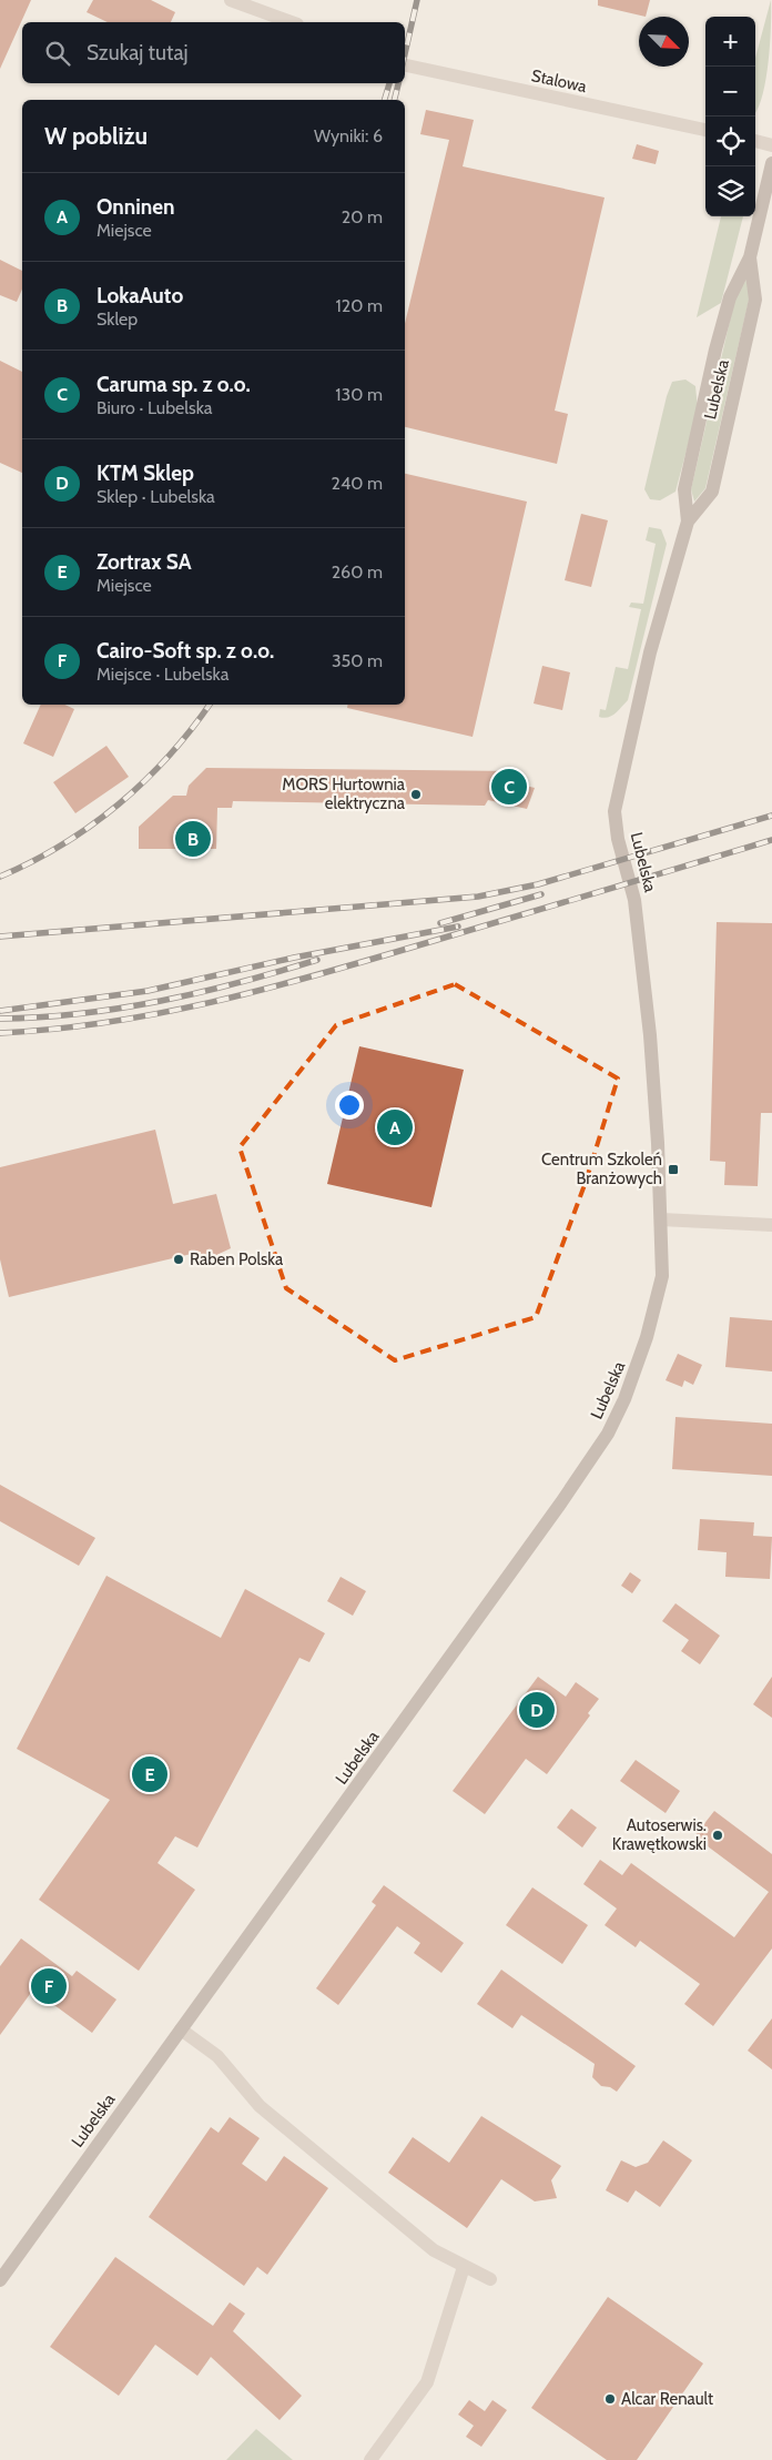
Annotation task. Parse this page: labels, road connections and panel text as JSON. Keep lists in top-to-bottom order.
{
  "streets": {
    "street": ["Stalowa", "Lubelska"]
  },
  "places": {
    "other": [
      "MORS Hurtownia elektryczna",
      "Raben Polska",
      "Autoserwis. Krawętkowski",
      "Alcar Renault"
    ],
    "transit": ["Centrum Szkoleń Branżowych"]
  },
  "north": "bottom right",
  "page": {
    "map_buttons": ["+", "−"],
    "search": "Szukaj tutaj",
    "heading": ["W pobliżu", "Wyniki: 6"],
    "list": [
      {
        "mark": "A",
        "name": "Onninen",
        "note": "Miejsce",
        "value": "20 m"
      },
      {
        "mark": "B",
        "name": "LokaAuto",
        "note": "Sklep",
        "value": "120 m"
      },
      {
        "mark": "C",
        "name": "Caruma sp. z o.o.",
        "note": "Biuro · Lubelska",
        "value": "130 m"
      },
      {
        "mark": "D",
        "name": "KTM Sklep",
        "note": "Sklep · Lubelska",
        "value": "240 m"
      },
      {
        "mark": "E",
        "name": "Zortrax SA",
        "note": "Miejsce",
        "value": "260 m"
      },
      {
        "mark": "F",
        "name": "Cairo-Soft sp. z o.o.",
        "note": "Miejsce · Lubelska",
        "value": "350 m"
      }
    ],
    "pins": [
      "C",
      "B",
      "A",
      "D",
      "E",
      "F"
    ]
  }
}
